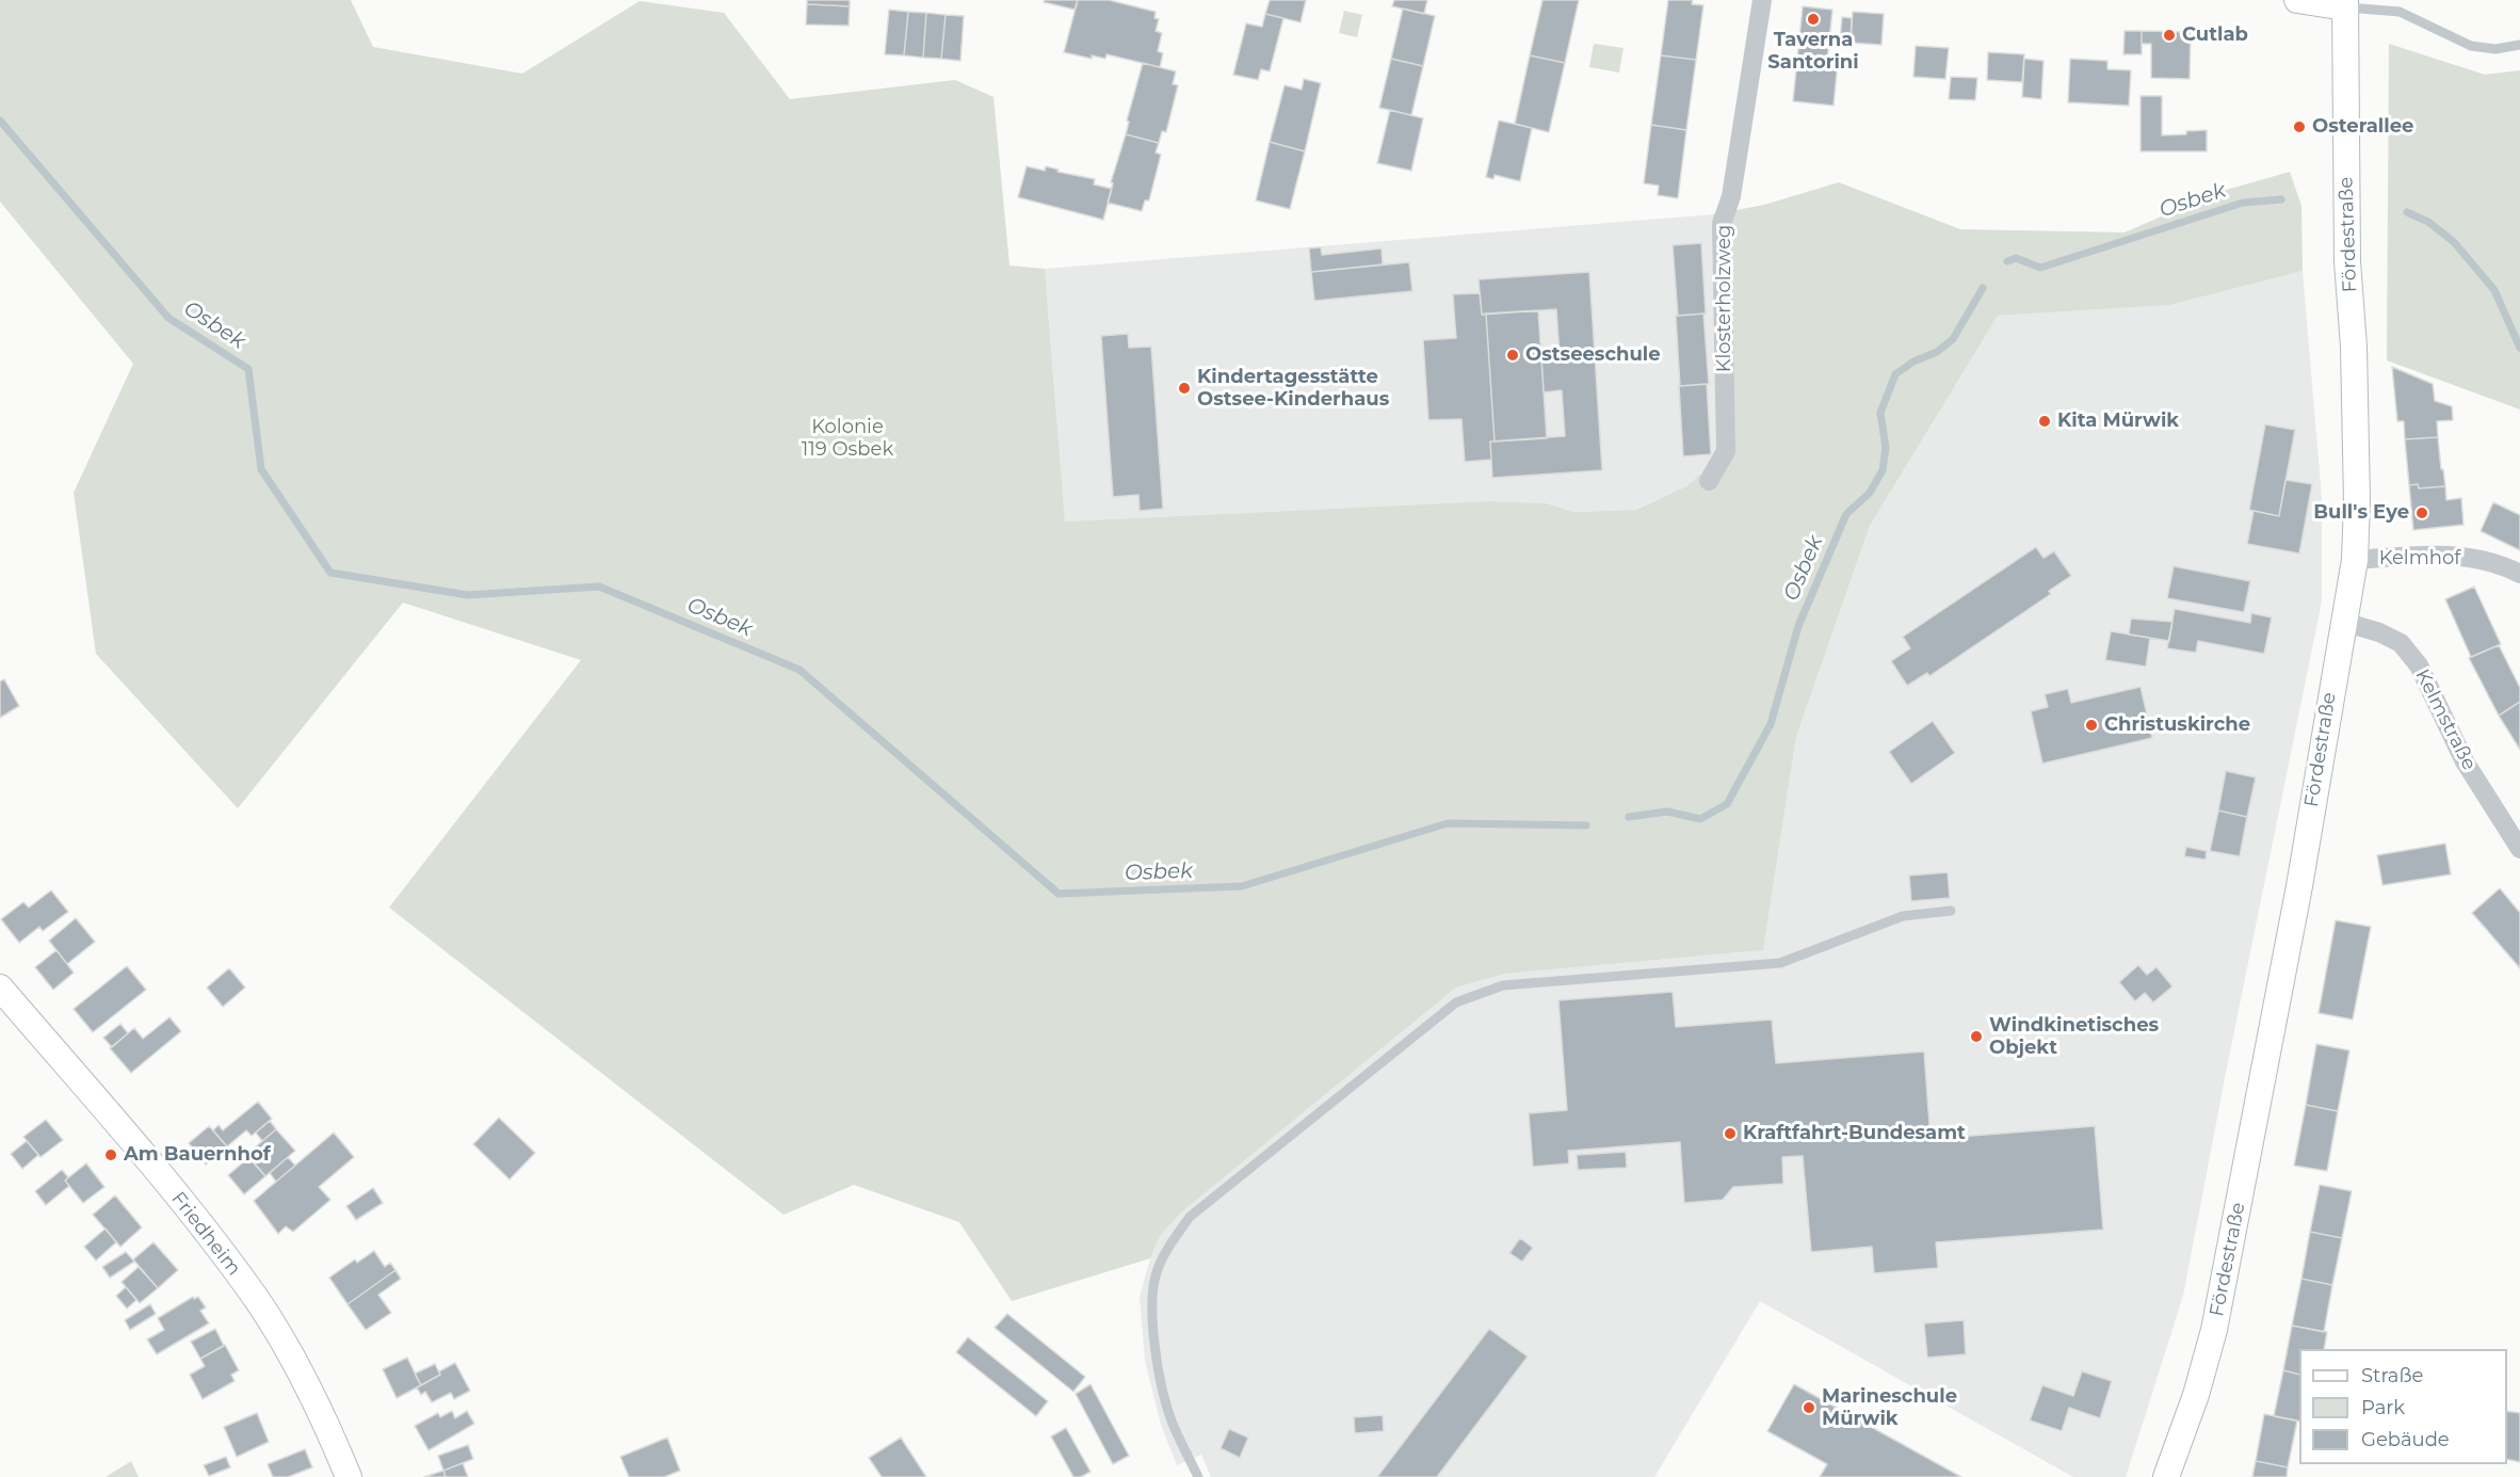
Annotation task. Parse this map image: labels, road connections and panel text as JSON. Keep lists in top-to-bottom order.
{
  "streets": {
    "main road": ["Fördestraße", "Friedheim"],
    "street": ["Klosterholzweg", "Kelmhof", "Kelmstraße"]
  },
  "crossings": [
    ["Fördestraße", "Kelmhof"],
    ["Fördestraße", "Kelmstraße"]
  ],
  "water": ["Osbek"],
  "parks": ["Kolonie 119 Osbek"],
  "places": [
    "Taverna Santorini",
    "Cutlab",
    "Osterallee",
    "Ostseeschule",
    "Kindertagesstätte Ostsee-Kinderhaus",
    "Kita Mürwik",
    "Bull's Eye",
    "Christuskirche",
    "Windkinetisches Objekt",
    "Kraftfahrt-Bundesamt",
    "Am Bauernhof",
    "Marineschule Mürwik"
  ],
  "legend": ["Straße", "Park", "Gebäude"]
}
